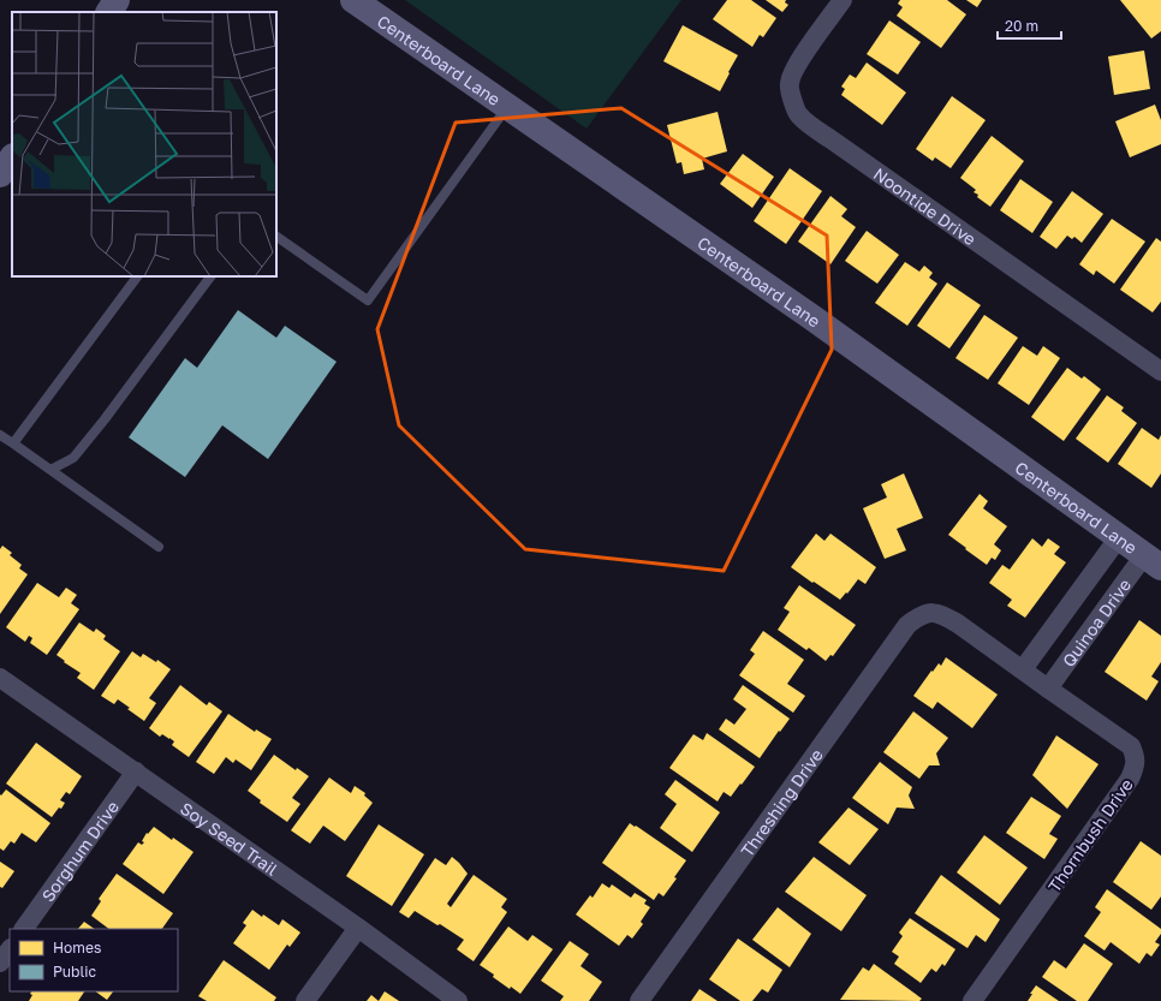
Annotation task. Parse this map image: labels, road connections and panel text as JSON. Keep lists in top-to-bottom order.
{
  "streets": {
    "street": [
      "Centerboard Lane",
      "Noontide Drive",
      "Quinoa Drive",
      "Threshing Drive",
      "Thornbush Drive",
      "Soy Seed Trail",
      "Sorghum Drive"
    ]
  },
  "crossings": [
    ["Centerboard Lane", "Quinoa Drive"],
    ["Quinoa Drive", "Thornbush Drive"],
    ["Threshing Drive", "Thornbush Drive"],
    ["Soy Seed Trail", "Sorghum Drive"]
  ],
  "legend": ["Homes", "Public"],
  "scale_bar": "20 m"
}
